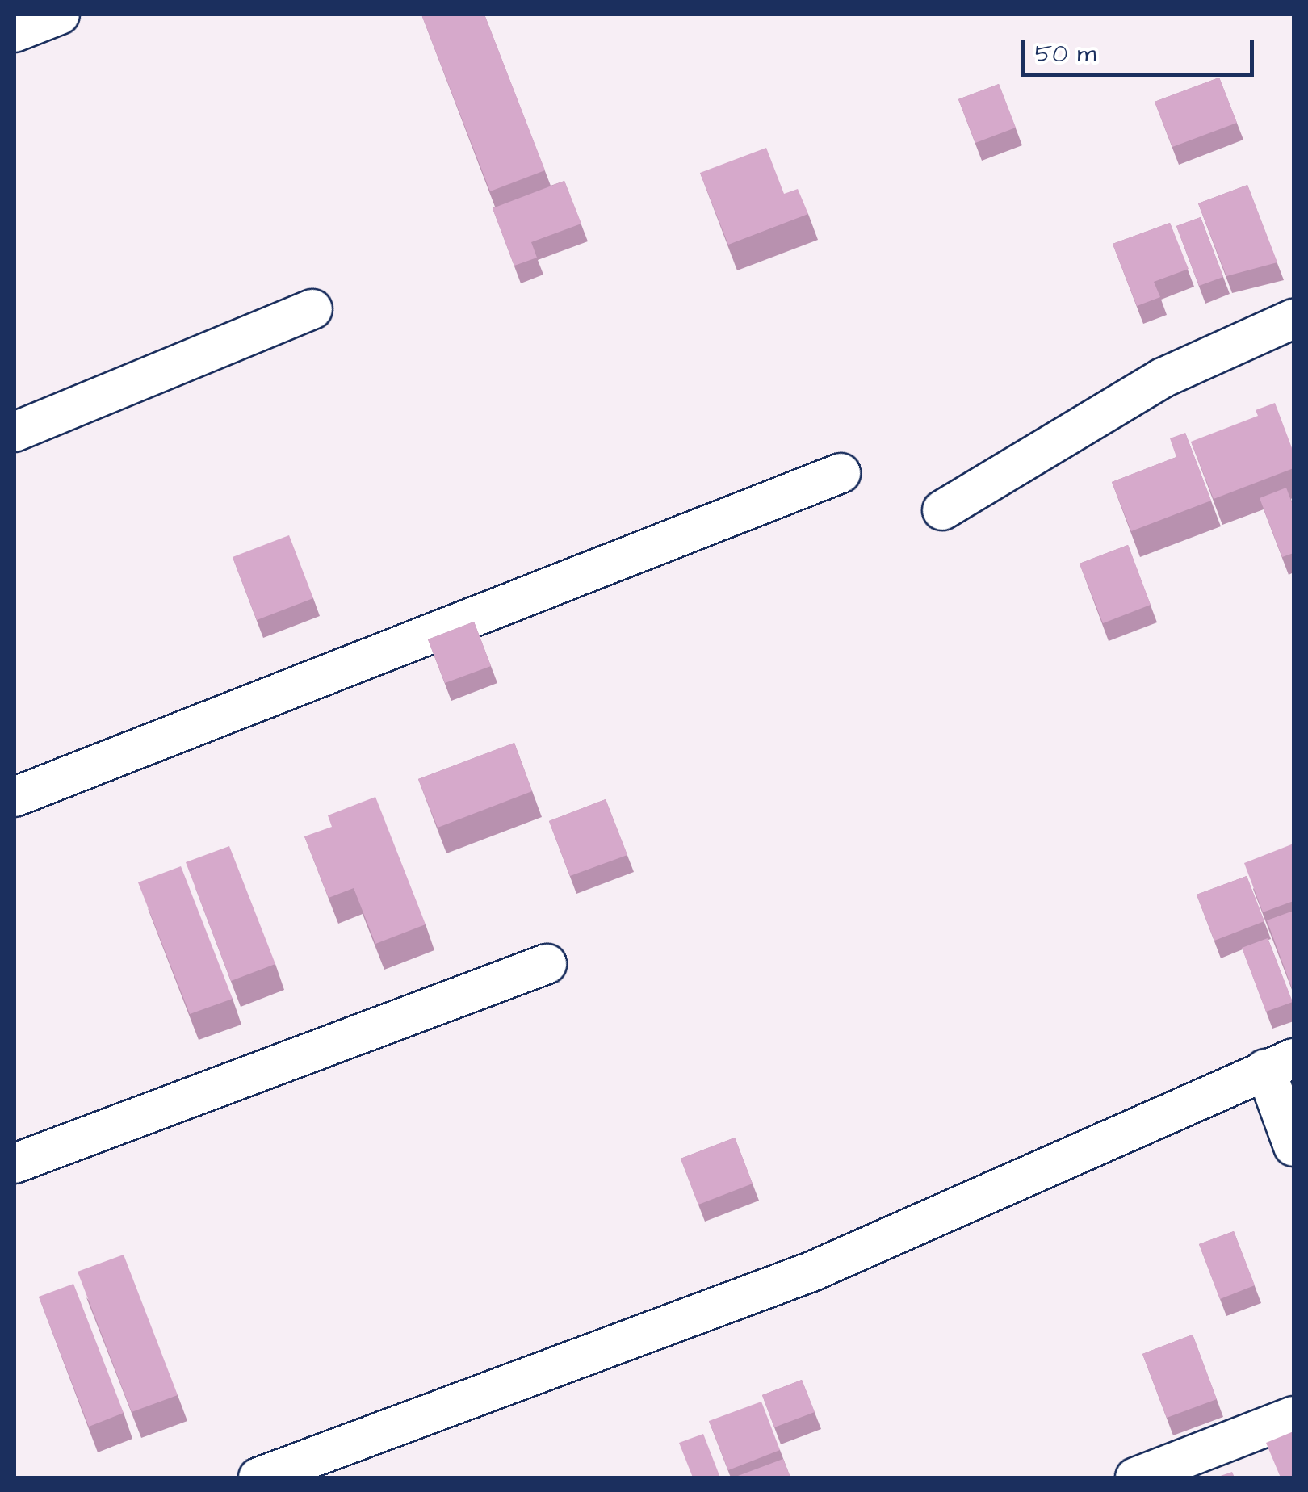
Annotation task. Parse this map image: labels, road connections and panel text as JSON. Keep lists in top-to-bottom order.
{
  "scale_bar": "50 m"
}
